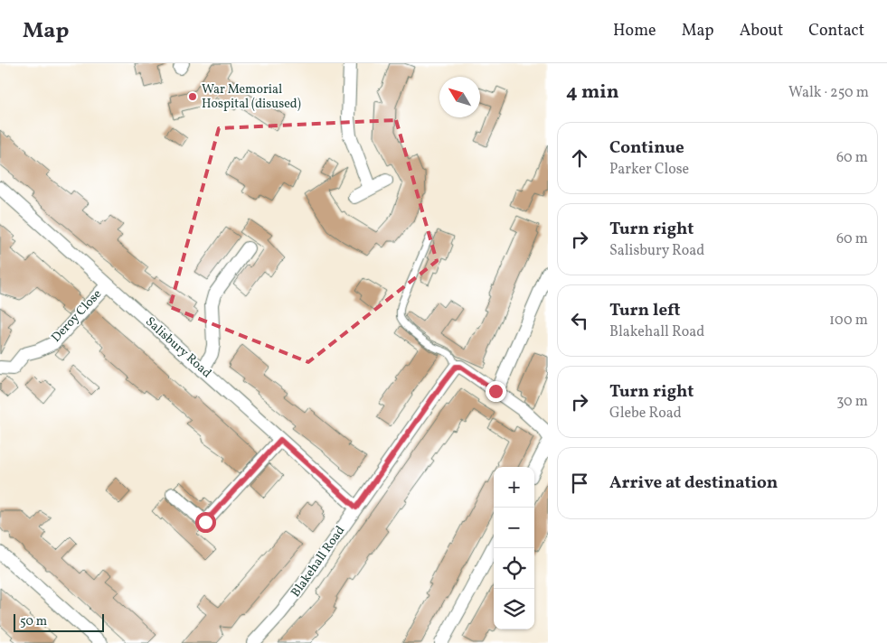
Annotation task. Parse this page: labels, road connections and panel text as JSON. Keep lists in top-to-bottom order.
{
  "streets": {
    "street": ["Deroy Close", "Salisbury Road", "Blakehall Road"]
  },
  "crossings": [
    ["Deroy Close", "Salisbury Road"],
    ["Salisbury Road", "Blakehall Road"]
  ],
  "places": ["War Memorial Hospital (disused)"],
  "scale_bar": "50 m",
  "north": "top left",
  "page": {
    "header": "Map",
    "nav": [
      "Home",
      "Map",
      "About",
      "Contact"
    ],
    "heading": ["4 min", "Walk · 250 m"],
    "list": [
      ["Continue", "Parker Close", "60 m"],
      ["Turn right", "Salisbury Road", "60 m"],
      ["Turn left", "Blakehall Road", "100 m"],
      ["Turn right", "Glebe Road", "30 m"],
      "Arrive at destination"
    ],
    "map_buttons": ["+", "−"],
    "scale": "50 m"
  }
}
